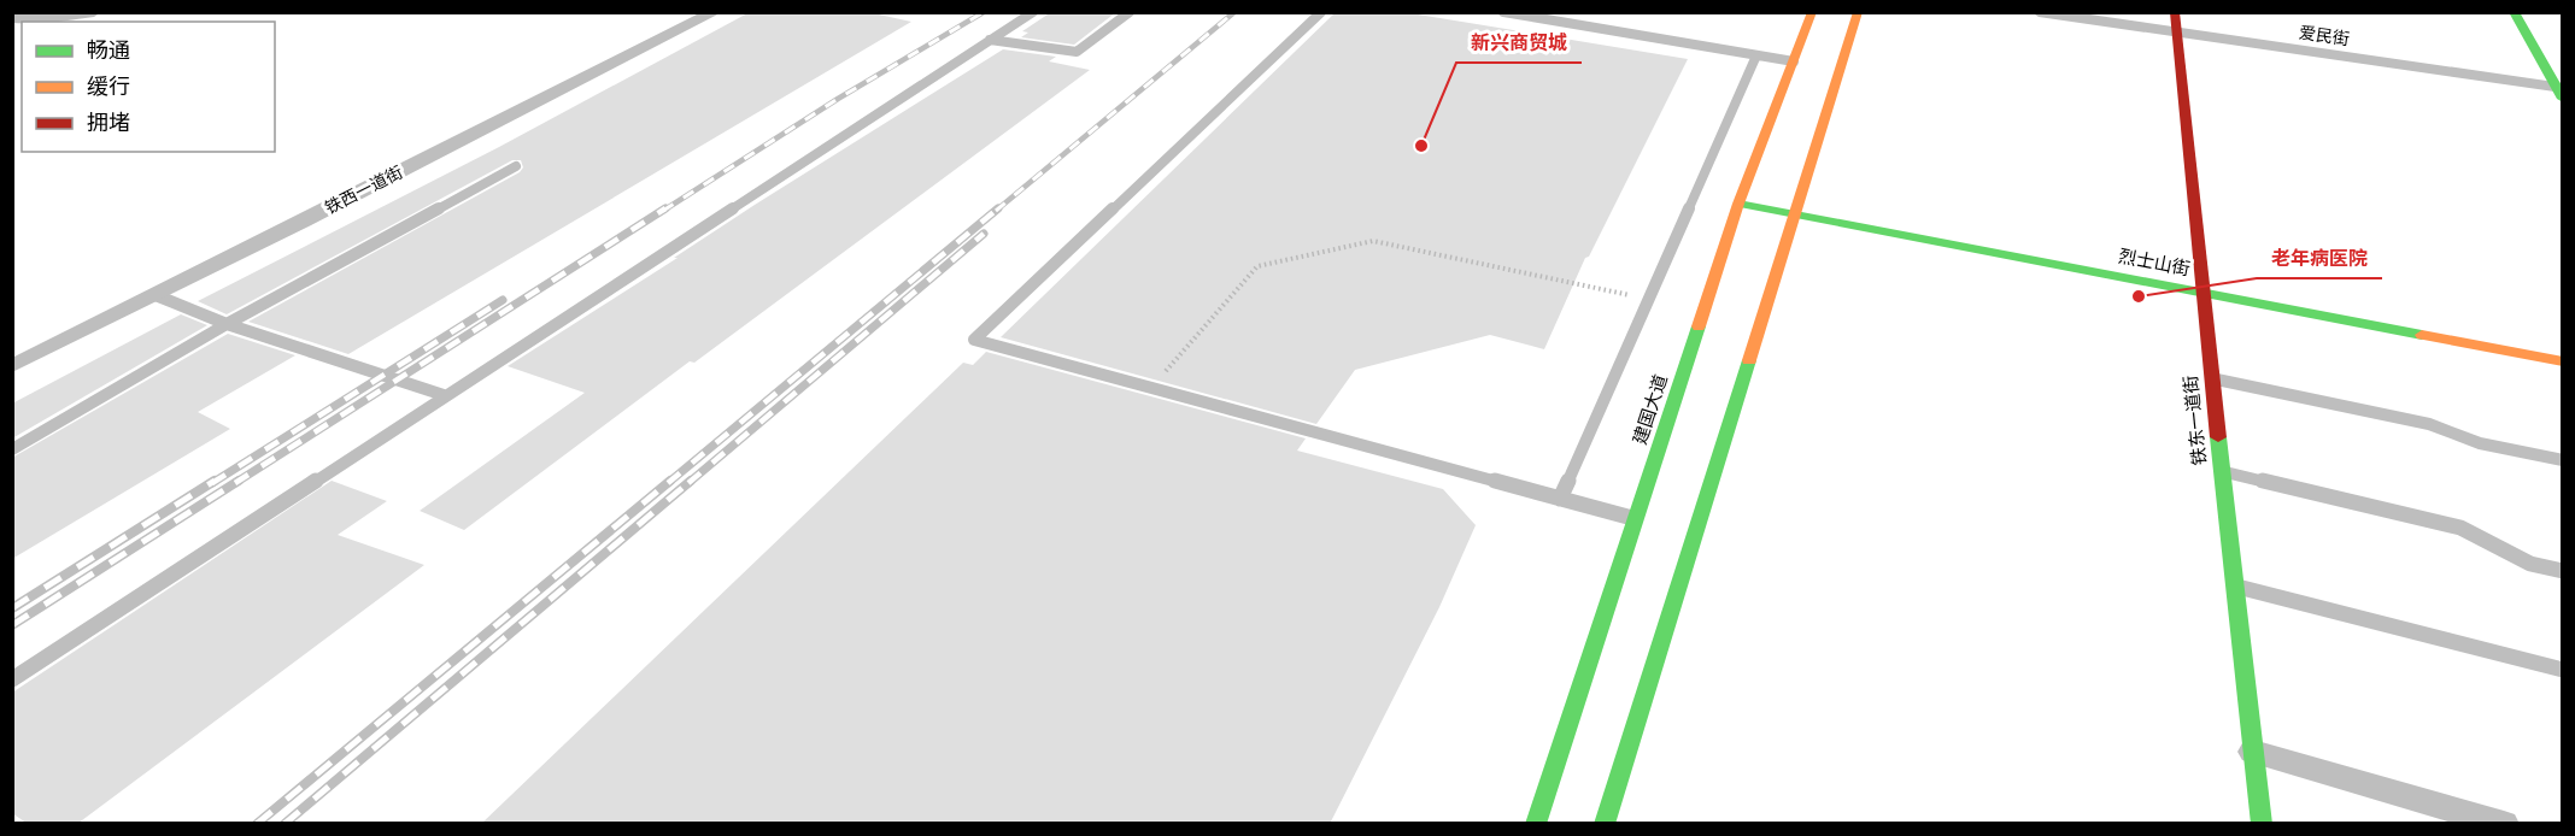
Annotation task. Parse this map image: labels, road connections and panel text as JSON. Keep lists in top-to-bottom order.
{
  "streets": {
    "main road": ["烈士山街", "建国大道", "铁东一道街"],
    "street": ["爱民街", "铁西一道街"]
  },
  "crossings": [
    ["爱民街", "铁东一道街"],
    ["烈士山街", "建国大道"],
    ["烈士山街", "铁东一道街"]
  ],
  "places": ["新兴商贸城", "老年病医院"],
  "legend": ["畅通", "缓行", "拥堵"]
}
